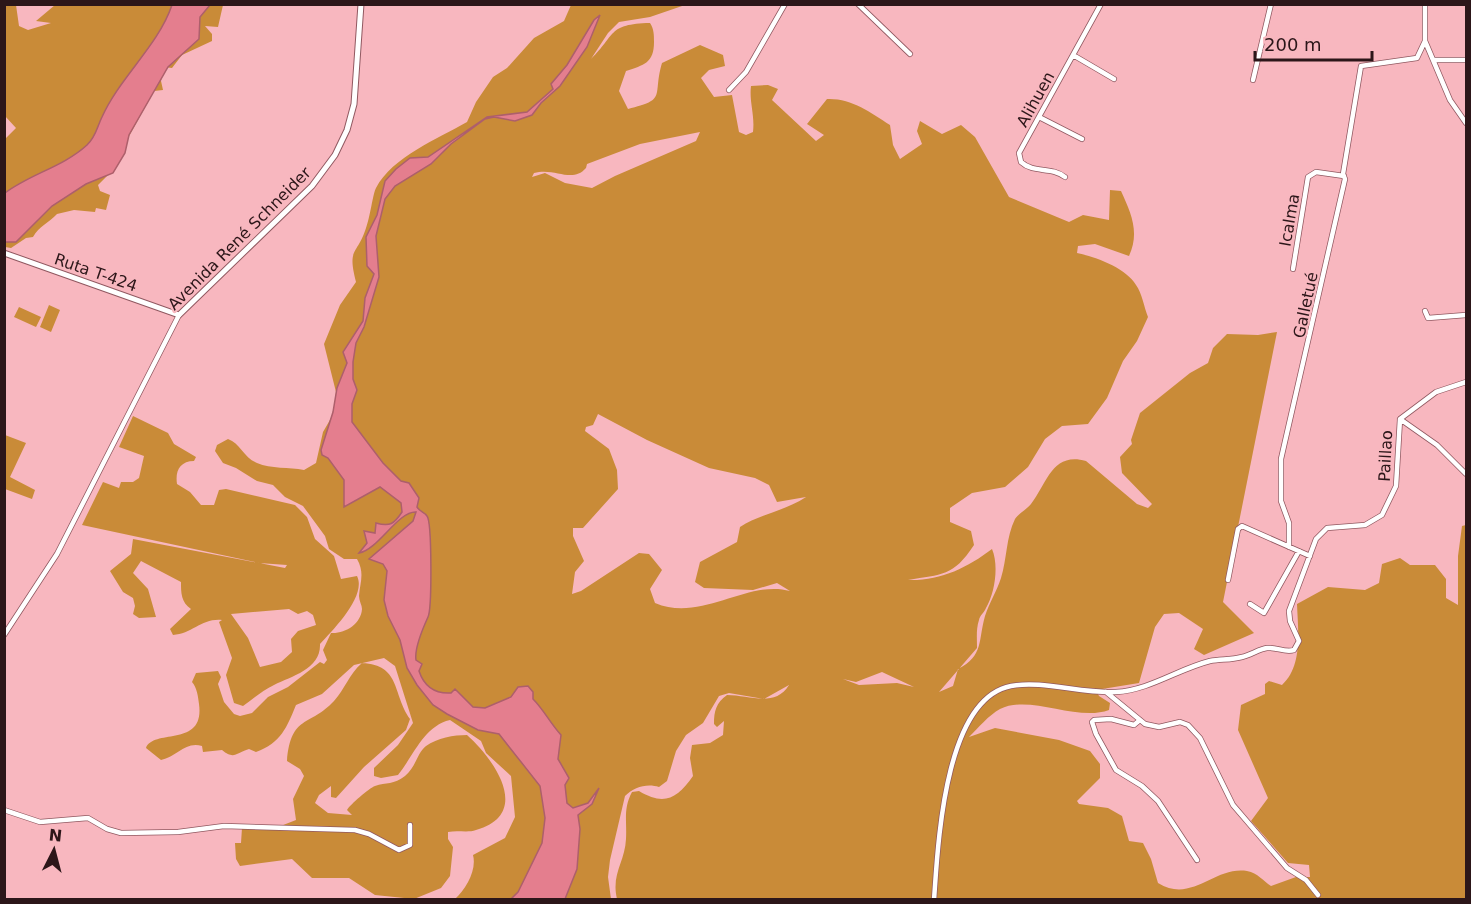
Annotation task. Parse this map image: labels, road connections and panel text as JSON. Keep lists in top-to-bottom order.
{
  "streets": {
    "street": [
      "Alihuen",
      "Icalma",
      "Avenida René Schneider",
      "Ruta T-424",
      "Galletué",
      "Paillao"
    ]
  },
  "crossings": [
    ["Icalma", "Galletué"],
    ["Avenida René Schneider", "Ruta T-424"]
  ],
  "scale_bar": "200 m",
  "north": "top"
}
